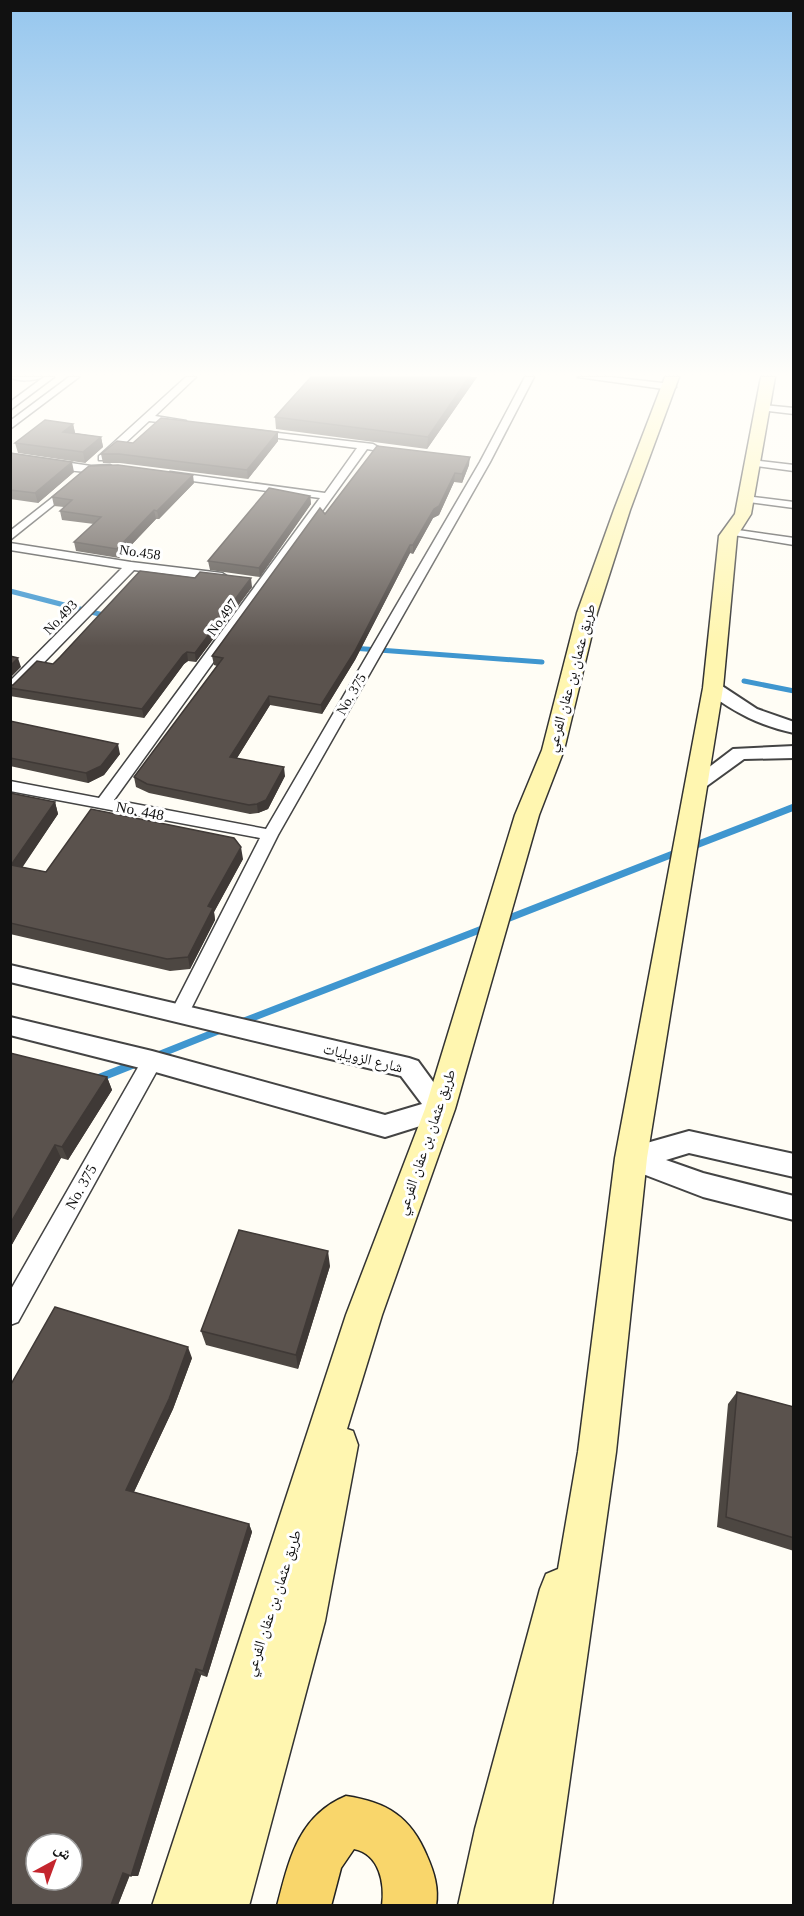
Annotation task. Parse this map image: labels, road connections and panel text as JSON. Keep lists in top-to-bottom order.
{
  "streets": {
    "main road": ["طريق عثمان بن عفان الفرعي"],
    "street": [
      "No.458",
      "No.493",
      "No.497",
      "No. 375",
      "No. 448",
      "شارع الزويليات"
    ]
  },
  "crossings": [
    ["No.458", "No.493"],
    ["No.497", "No. 448"],
    ["طريق عثمان بن عفان الفرعي", "شارع الزويليات"],
    ["No. 375", "No. 448"],
    ["No. 375", "شارع الزويليات"]
  ],
  "north": "top right"
}
